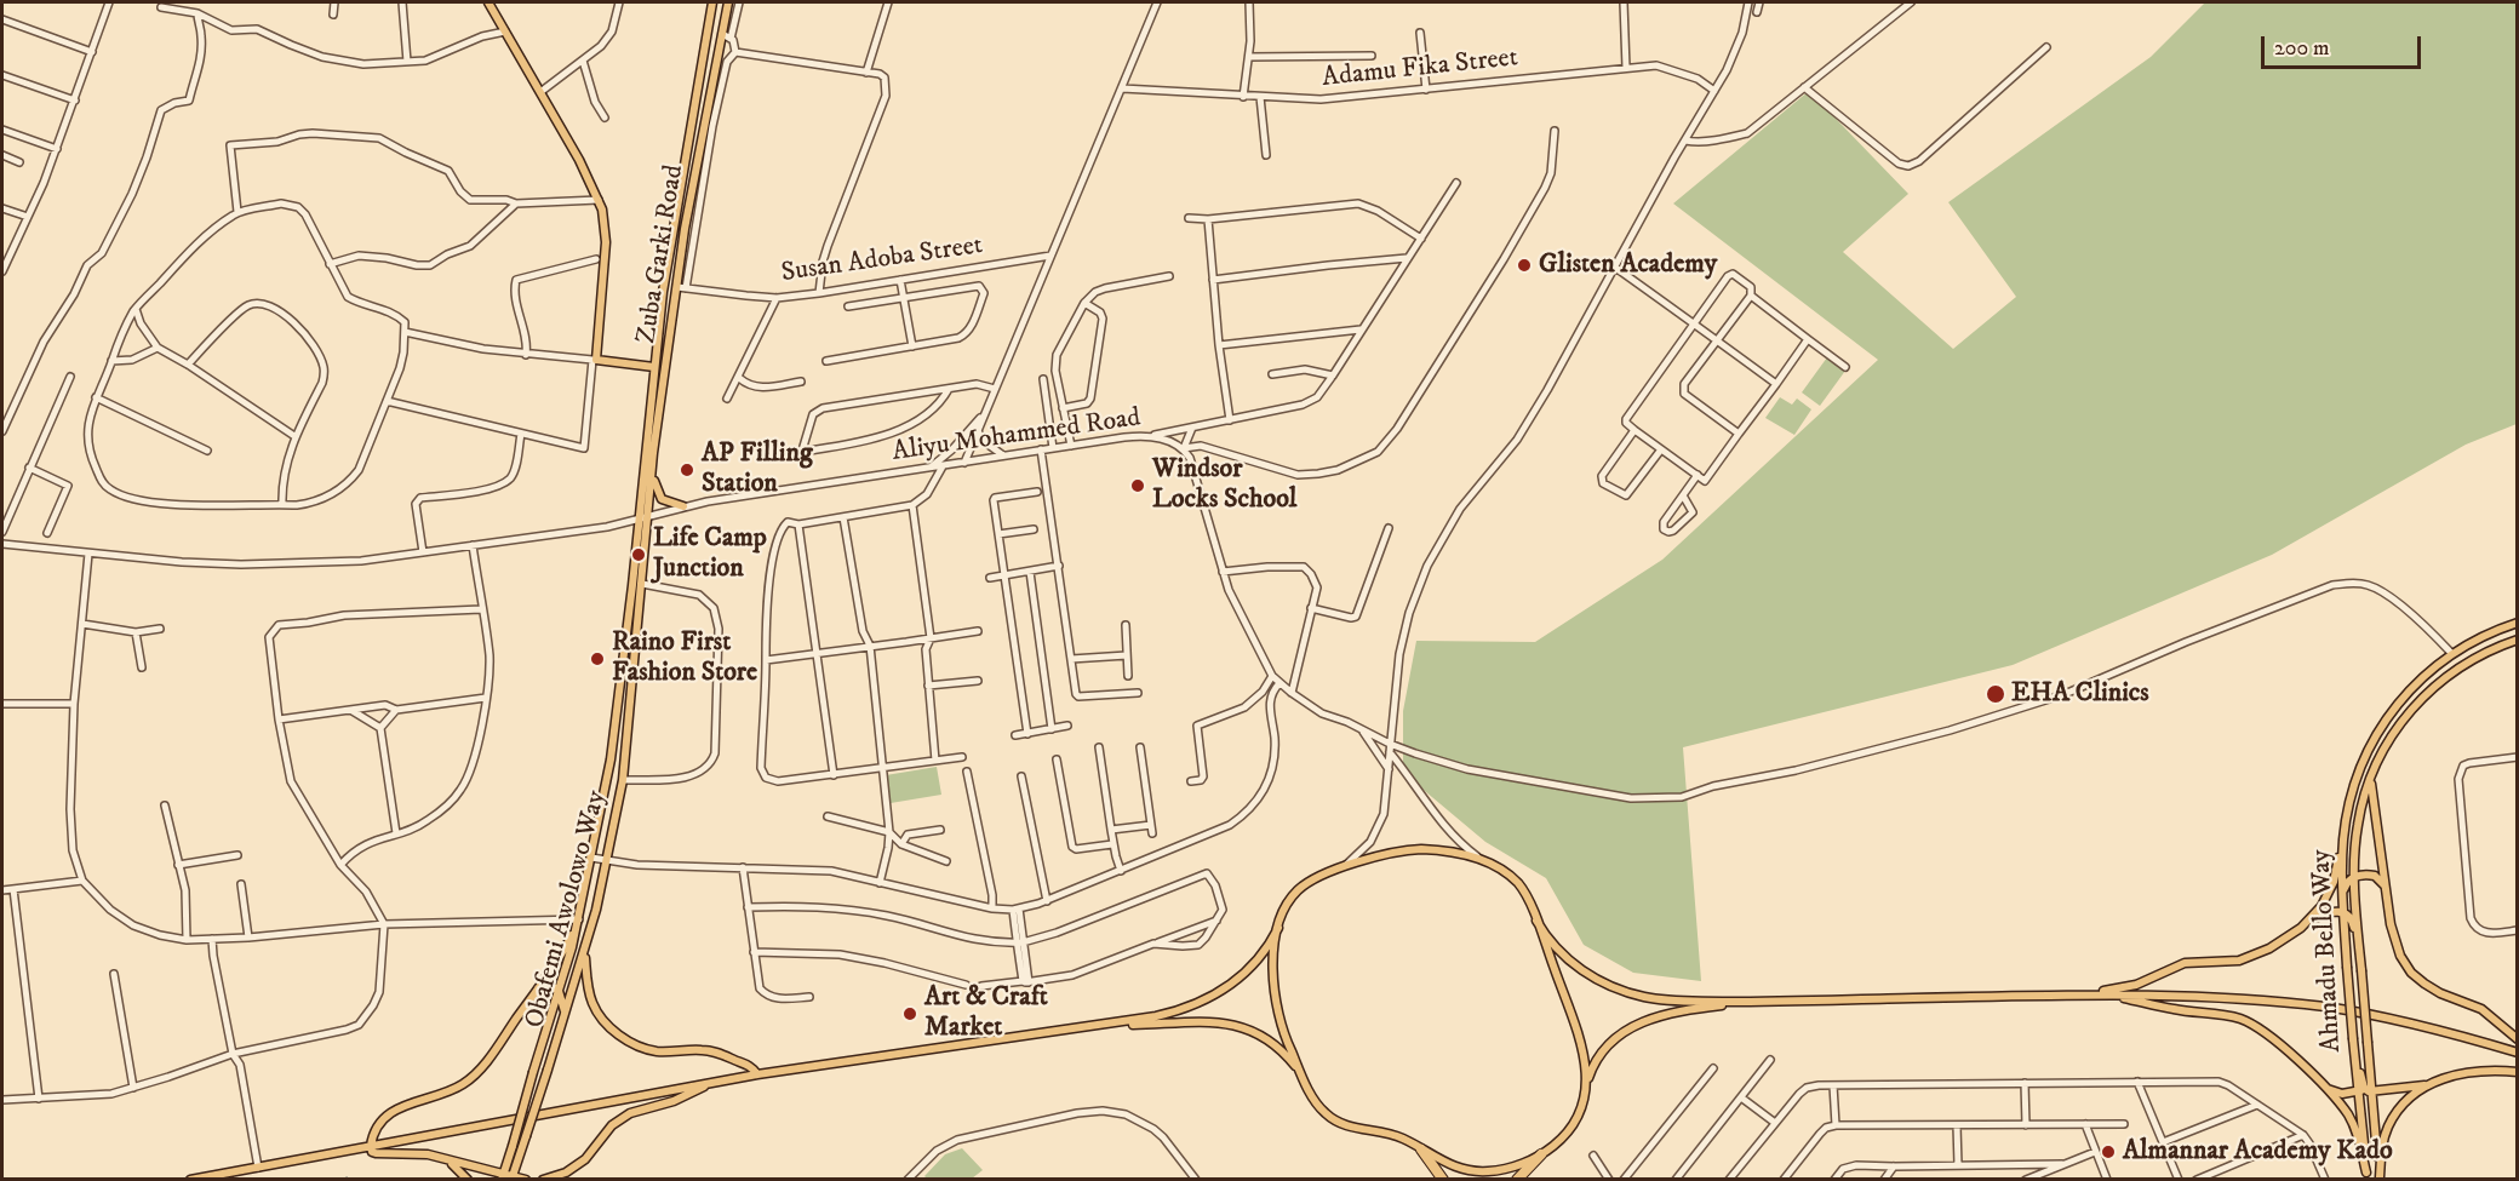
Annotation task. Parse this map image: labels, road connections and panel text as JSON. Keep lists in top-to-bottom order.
{
  "streets": {
    "main road": ["Zuba Garki Road", "Obafemi Awolowo Way", "Ahmadu Bello Way"],
    "street": ["Adamu Fika Street", "Susan Adoba Street", "Aliyu Mohammed Road"]
  },
  "crossings": [
    ["Zuba Garki Road", "Susan Adoba Street"],
    ["Zuba Garki Road", "Aliyu Mohammed Road"],
    ["Zuba Garki Road", "Obafemi Awolowo Way"],
    ["Aliyu Mohammed Road", "Obafemi Awolowo Way"]
  ],
  "places": [
    "Glisten Academy",
    "AP Filling Station",
    "Windsor Locks School",
    "Life Camp Junction",
    "Raino First Fashion Store",
    "EHA Clinics",
    "Art & Craft Market",
    "Almannar Academy Kado"
  ],
  "scale_bar": "200 m"
}
